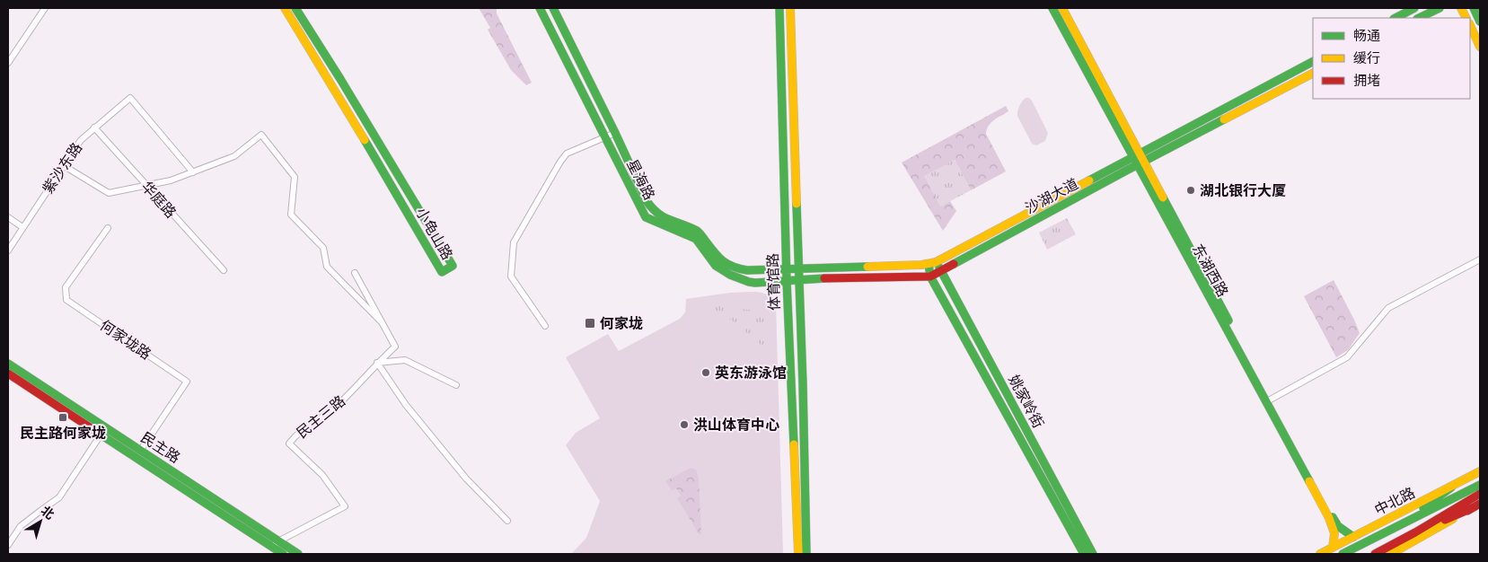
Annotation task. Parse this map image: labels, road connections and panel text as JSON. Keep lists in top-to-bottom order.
{
  "streets": {
    "main road": [
      "星海路",
      "沙湖大道",
      "小龟山路",
      "东湖西路",
      "体育馆路",
      "姚家岭街",
      "民主路",
      "中北路"
    ],
    "street": [
      "紫沙东路",
      "华庭路",
      "何家垅路",
      "民主三路"
    ]
  },
  "crossings": [
    ["紫沙东路", "华庭路"],
    ["星海路", "沙湖大道"],
    ["星海路", "体育馆路"],
    ["沙湖大道", "东湖西路"],
    ["沙湖大道", "体育馆路"],
    ["沙湖大道", "姚家岭街"],
    ["东湖西路", "中北路"],
    ["何家垅路", "民主路"],
    ["民主三路", "民主路"]
  ],
  "places": {
    "other": ["湖北银行大厦", "英东游泳馆", "洪山体育中心"],
    "transit": ["何家垅", "民主路何家垅"]
  },
  "legend": ["畅通", "缓行", "拥堵"],
  "north": "top right"
}
